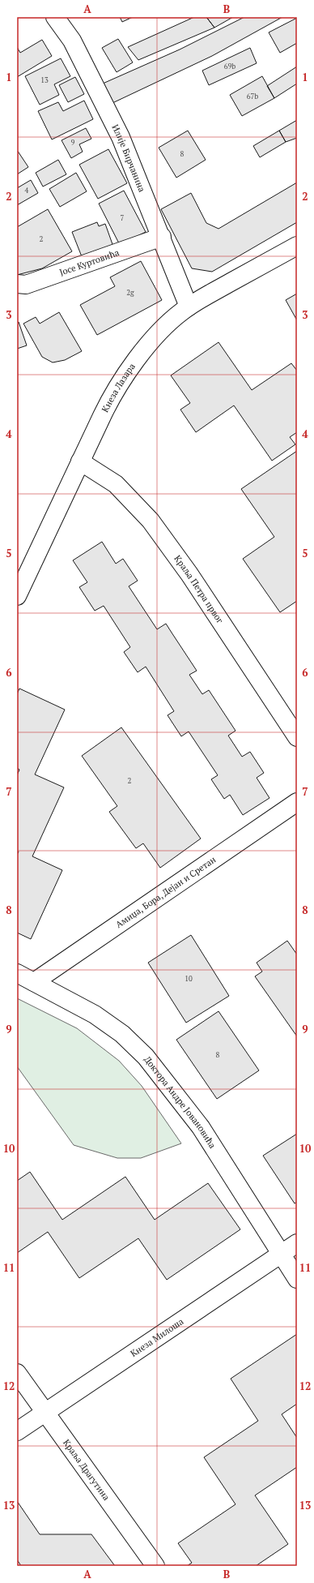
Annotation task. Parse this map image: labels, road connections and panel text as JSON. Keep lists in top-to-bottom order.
{
  "streets": {
    "street": [
      "Илије Бирчанина",
      "Јосе Куртовића",
      "Кнеза Лазара",
      "Краља Петра првог",
      "Амиџа, Бора, Дејан и Сретан",
      "Доктора Андре Јовановића",
      "Кнеза Милоша",
      "Краља Драгутина"
    ]
  },
  "crossings": [
    ["Илије Бирчанина", "Јосе Куртовића"],
    ["Илије Бирчанина", "Кнеза Лазара"],
    ["Кнеза Лазара", "Краља Петра првог"],
    ["Амиџа, Бора, Дејан и Сретан", "Доктора Андре Јовановића"],
    ["Доктора Андре Јовановића", "Кнеза Милоша"],
    ["Кнеза Милоша", "Краља Драгутина"]
  ],
  "house_numbers": [
    "69b",
    "13",
    "67b",
    "9",
    "8",
    "4",
    "7",
    "2",
    "2g",
    "2",
    "10",
    "8"
  ],
  "grid": {
    "columns": ["A", "B"],
    "rows": [
      "1",
      "2",
      "3",
      "4",
      "5",
      "6",
      "7",
      "8",
      "9",
      "10",
      "11",
      "12",
      "13"
    ]
  }
}
